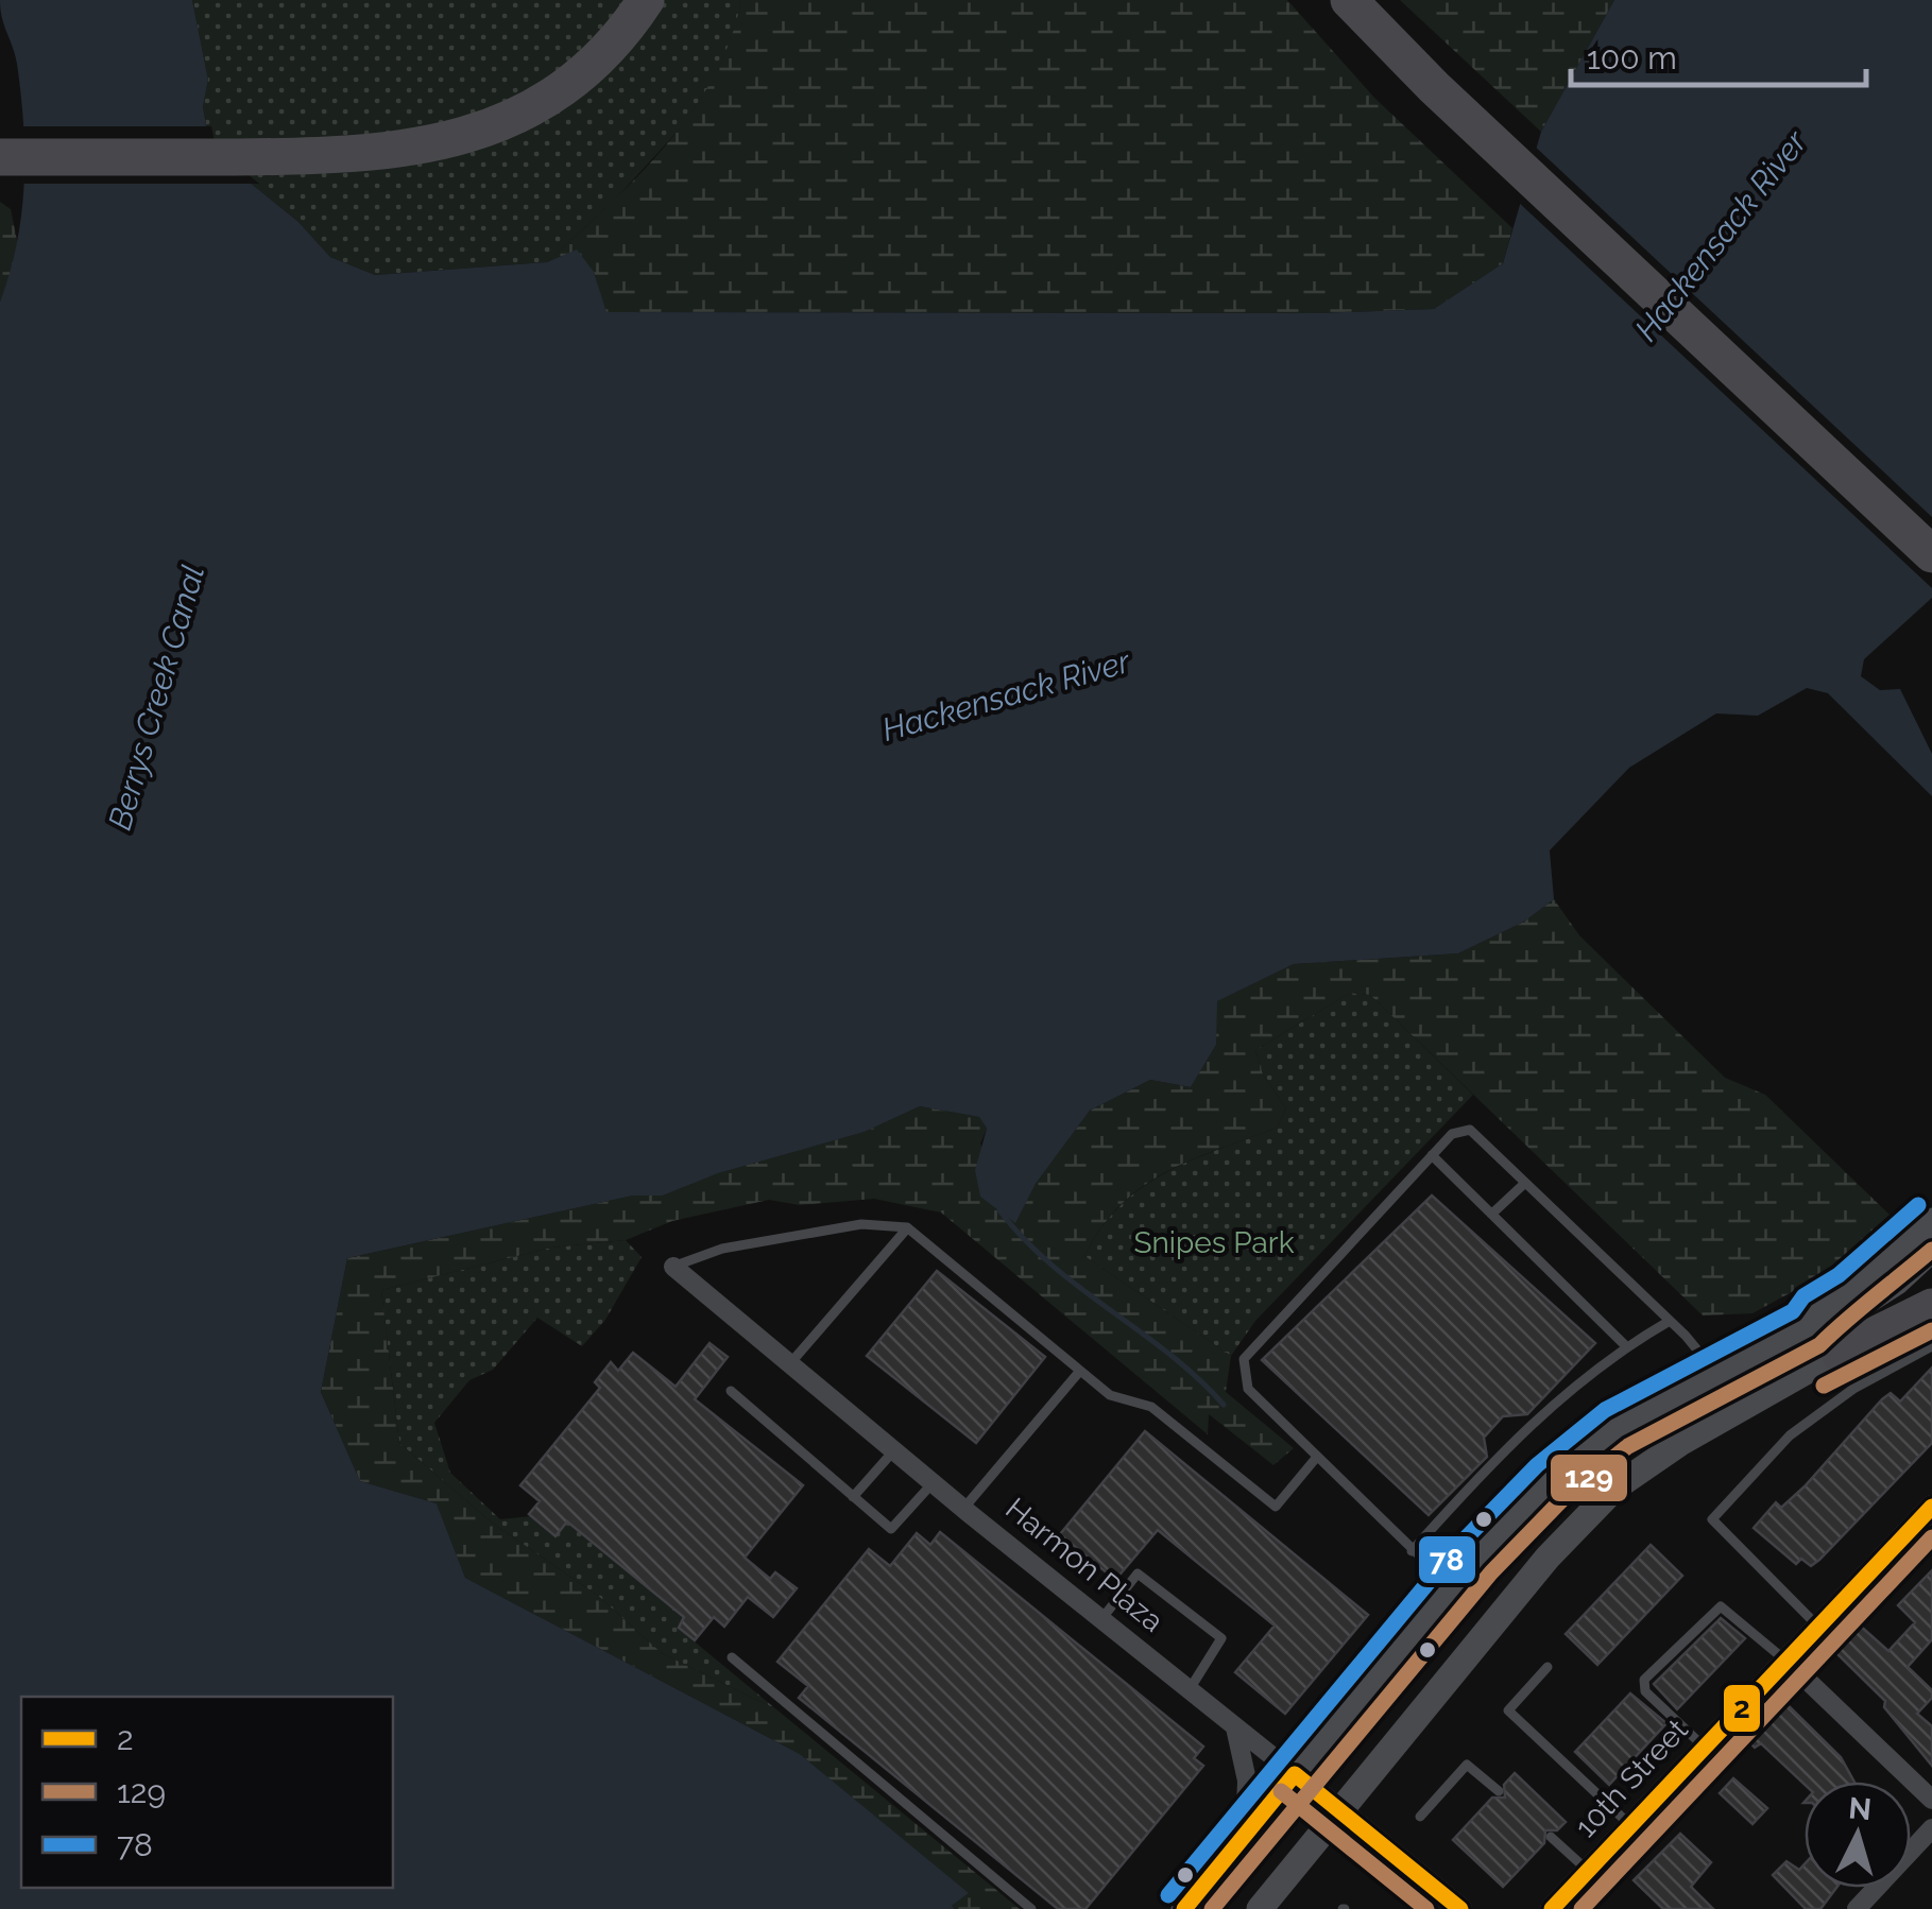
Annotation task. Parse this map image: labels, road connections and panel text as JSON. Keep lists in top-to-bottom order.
{
  "streets": {
    "street": ["Harmon Plaza", "10th Street"]
  },
  "water": ["Hackensack River", "Berrys Creek Canal"],
  "parks": ["Snipes Park"],
  "lines": ["transit line 78", "transit line 129", "transit line 2"],
  "legend": ["2", "129", "78"],
  "scale_bar": "100 m",
  "north": "top"
}
